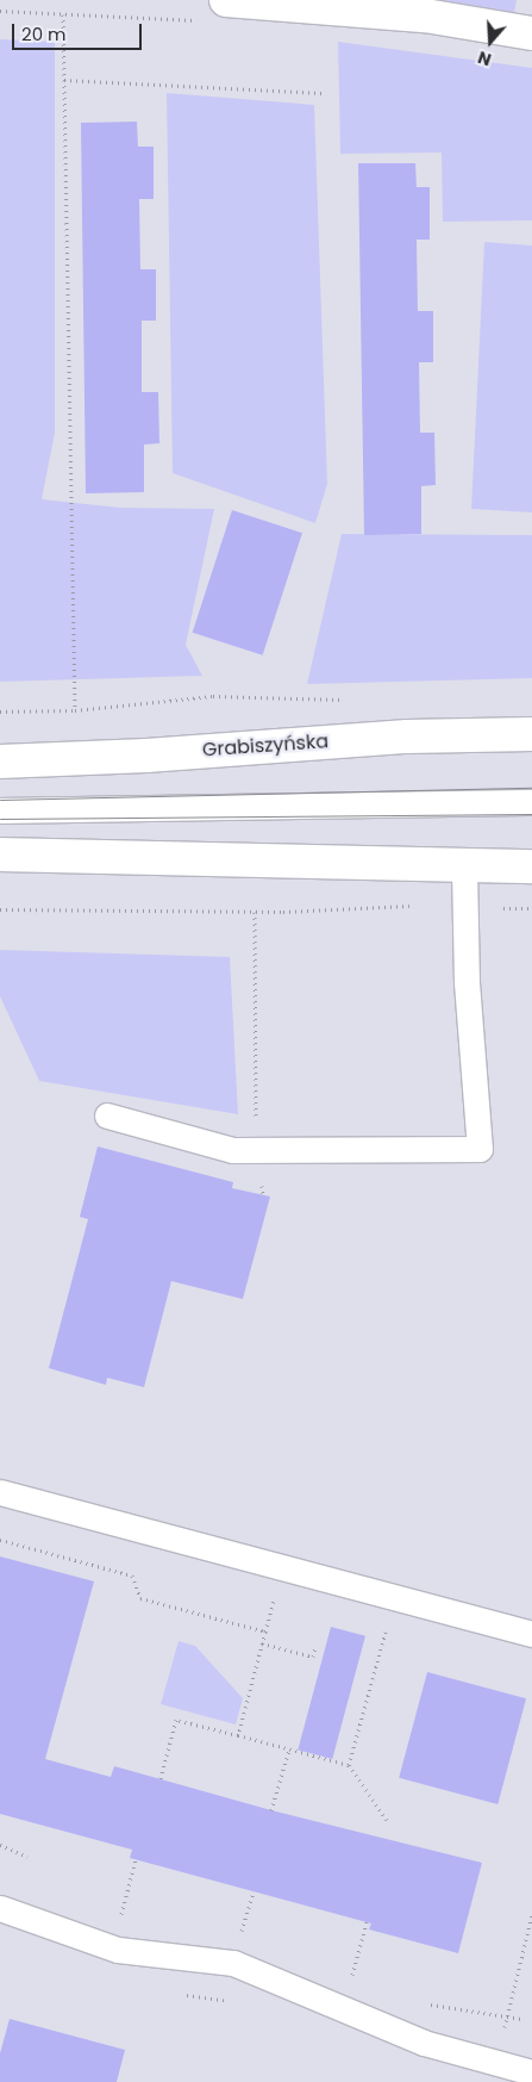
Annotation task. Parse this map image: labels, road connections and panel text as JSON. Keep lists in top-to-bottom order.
{
  "streets": {
    "main road": ["Grabiszyńska"]
  },
  "scale_bar": "20 m",
  "north": "bottom"
}
